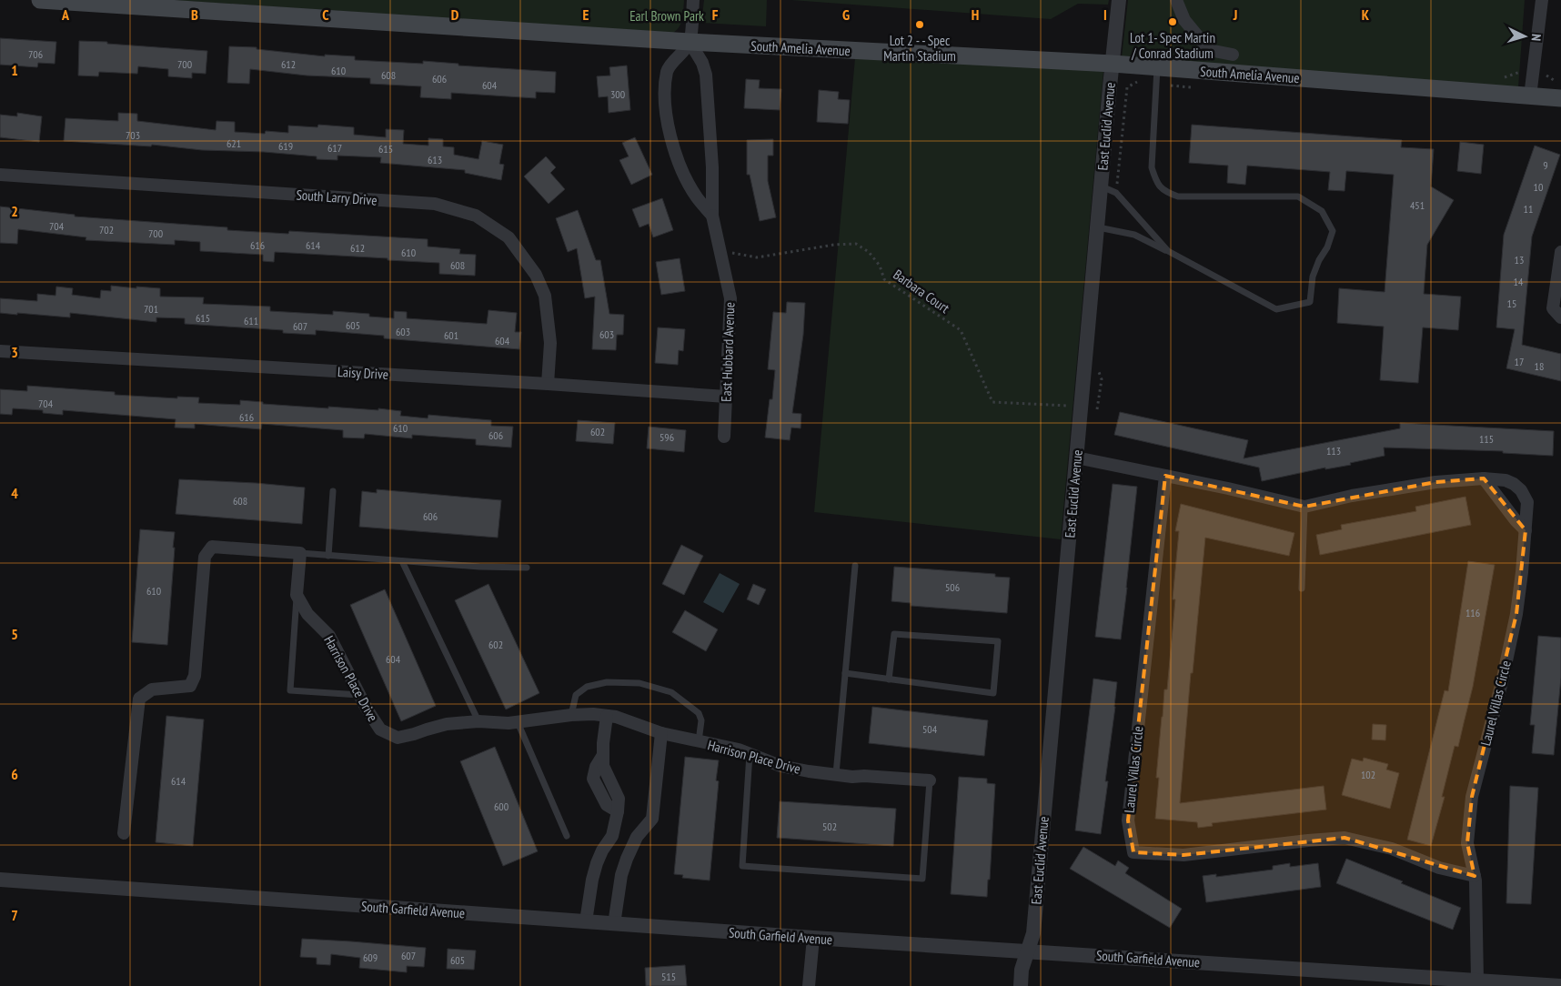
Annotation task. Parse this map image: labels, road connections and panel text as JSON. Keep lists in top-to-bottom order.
{
  "streets": {
    "main road": ["South Amelia Avenue"],
    "street": [
      "East Euclid Avenue",
      "South Larry Drive",
      "East Hubbard Avenue",
      "Laisy Drive",
      "Harrison Place Drive",
      "Laurel Villas Circle",
      "South Garfield Avenue"
    ],
    "path": ["Barbara Court"]
  },
  "crossings": [
    ["South Amelia Avenue", "East Euclid Avenue"],
    ["South Amelia Avenue", "East Hubbard Avenue"],
    ["East Euclid Avenue", "Barbara Court"],
    ["East Euclid Avenue", "Laurel Villas Circle"],
    ["East Euclid Avenue", "South Garfield Avenue"],
    ["South Larry Drive", "Laisy Drive"],
    ["Barbara Court", "East Hubbard Avenue"],
    ["East Hubbard Avenue", "Laisy Drive"],
    ["Laurel Villas Circle", "South Garfield Avenue"]
  ],
  "parks": ["Earl Brown Park"],
  "places": ["Lot 1- Spec Martin / Conrad Stadium", "Lot 2 - - Spec Martin Stadium"],
  "house_numbers": [
    "706",
    "700",
    "612",
    "610",
    "608",
    "606",
    "604",
    "300",
    "703",
    "621",
    "619",
    "617",
    "615",
    "613",
    "9",
    "10",
    "451",
    "11",
    "704",
    "702",
    "700",
    "616",
    "614",
    "612",
    "610",
    "13",
    "608",
    "14",
    "15",
    "701",
    "615",
    "611",
    "605",
    "607",
    "603",
    "603",
    "601",
    "604",
    "17",
    "18",
    "704",
    "616",
    "610",
    "602",
    "606",
    "596",
    "115",
    "113",
    "608",
    "606",
    "506",
    "610",
    "116",
    "602",
    "604",
    "504",
    "102",
    "614",
    "600",
    "502",
    "607",
    "609",
    "605",
    "515"
  ],
  "north": "right",
  "grid": {
    "columns": [
      "A",
      "B",
      "C",
      "D",
      "E",
      "F",
      "G",
      "H",
      "I",
      "J",
      "K"
    ],
    "rows": [
      "1",
      "2",
      "3",
      "4",
      "5",
      "6",
      "7"
    ]
  }
}
